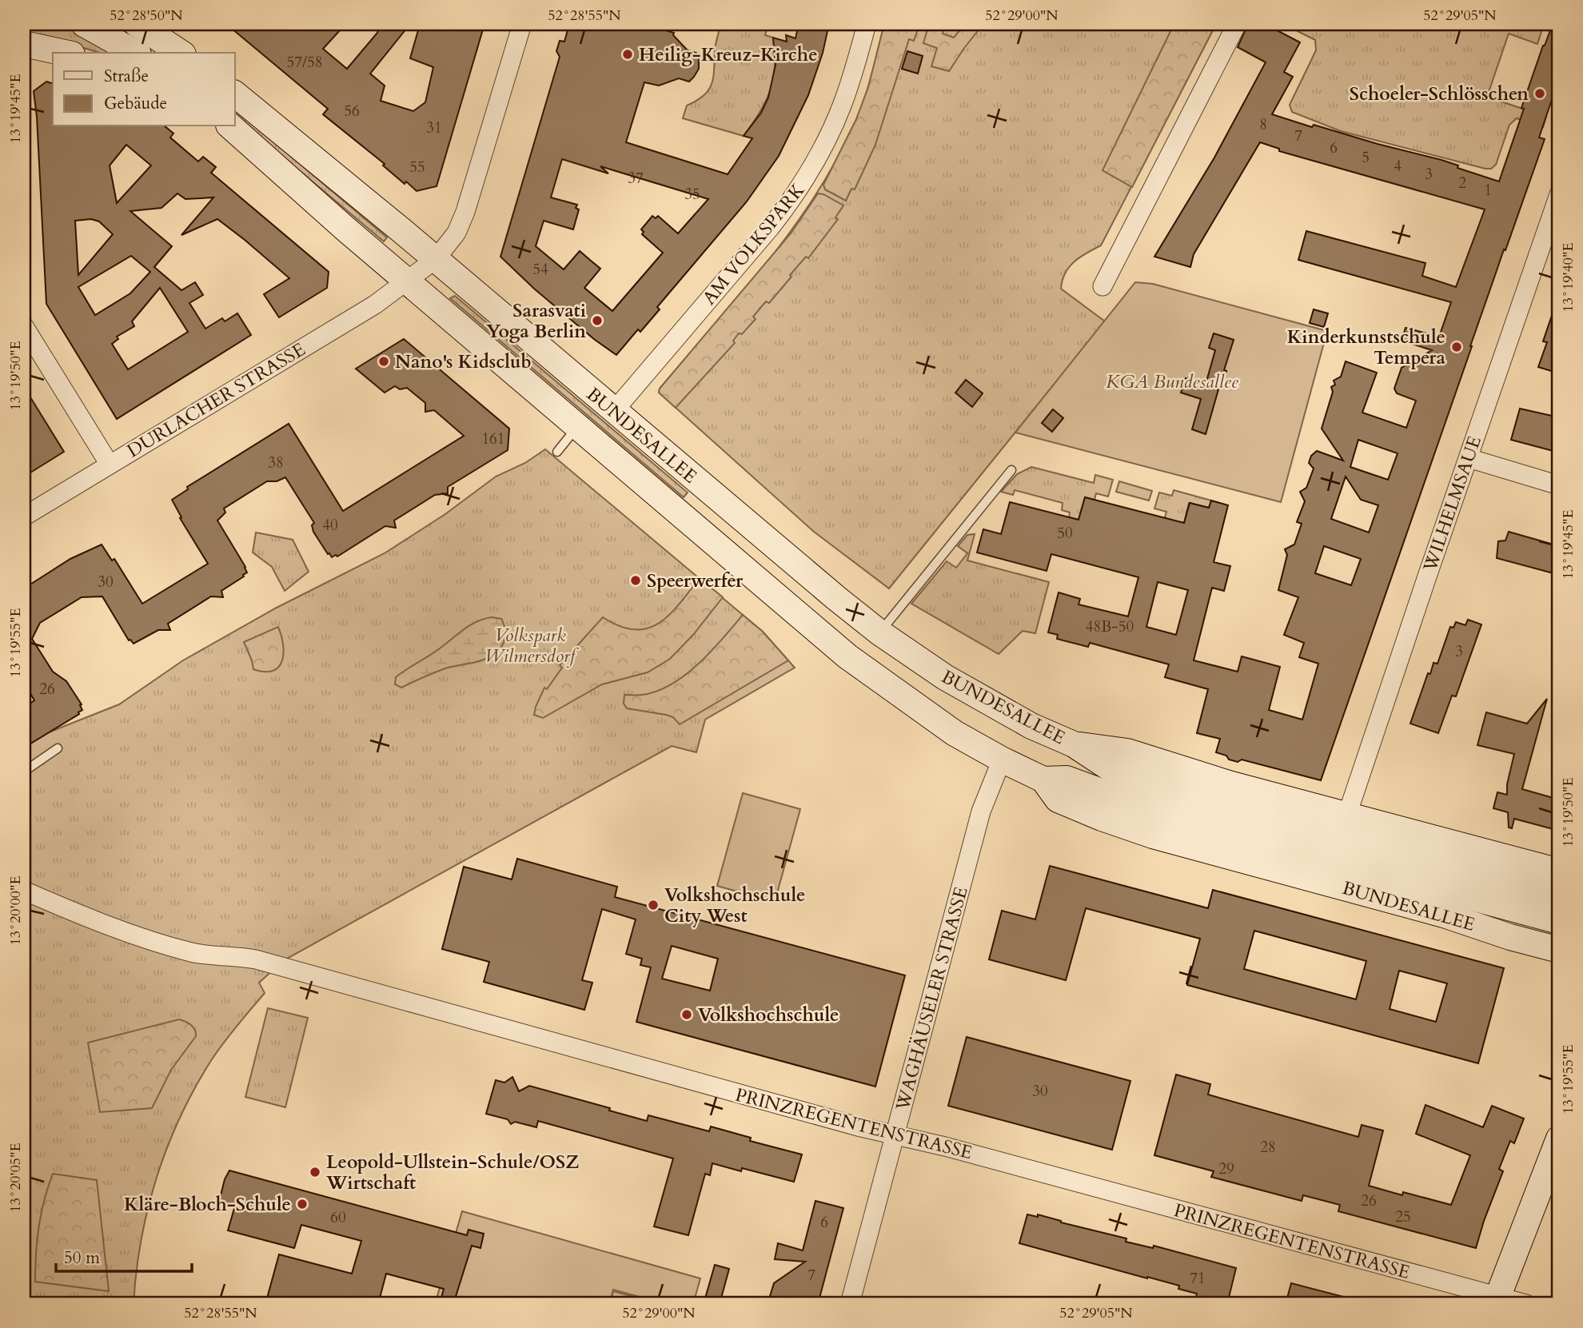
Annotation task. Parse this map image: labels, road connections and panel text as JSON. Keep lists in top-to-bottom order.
{
  "streets": {
    "main road": ["BUNDESALLEE"],
    "street": [
      "AM VOLKSPARK",
      "DURLACHER STRASSE",
      "WILHELMSAUE",
      "WAGHÄUSELER STRASSE",
      "PRINZREGENTENSTRASSE"
    ]
  },
  "crossings": [
    ["AM VOLKSPARK", "BUNDESALLEE"],
    ["DURLACHER STRASSE", "BUNDESALLEE"],
    ["BUNDESALLEE", "WILHELMSAUE"],
    ["BUNDESALLEE", "WAGHÄUSELER STRASSE"],
    ["WAGHÄUSELER STRASSE", "PRINZREGENTENSTRASSE"]
  ],
  "parks": ["KGA Bundesallee", "Volkspark Wilmersdorf"],
  "places": [
    "Heilig-Kreuz-Kirche",
    "Schoeler-Schlösschen",
    "Sarasvati Yoga Berlin",
    "Kinderkunstschule Tempera",
    "Nano's Kidsclub",
    "Speerwerfer",
    "Volkshochschule City West",
    "Volkshochschule",
    "Leopold-Ullstein-Schule/OSZ Wirtschaft",
    "Kläre-Bloch-Schule"
  ],
  "house_numbers": [
    "57/58",
    "56",
    "8",
    "31",
    "7",
    "6",
    "5",
    "4",
    "55",
    "3",
    "37",
    "2",
    "1",
    "35",
    "54",
    "161",
    "38",
    "40",
    "50",
    "30",
    "48B-50",
    "3",
    "26",
    "30",
    "28",
    "29",
    "26",
    "25",
    "60",
    "6",
    "7",
    "71"
  ],
  "legend": ["Straße", "Gebäude"],
  "scale_bar": "50 m",
  "coordinates": [
    "52°28'50\"N",
    "52°28'55\"N",
    "52°29'00\"N",
    "52°29'05\"N",
    "13°19'45\"E",
    "13°19'40\"E",
    "13°19'50\"E",
    "13°19'55\"E",
    "13°20'00\"E",
    "13°20'05\"E"
  ]
}
